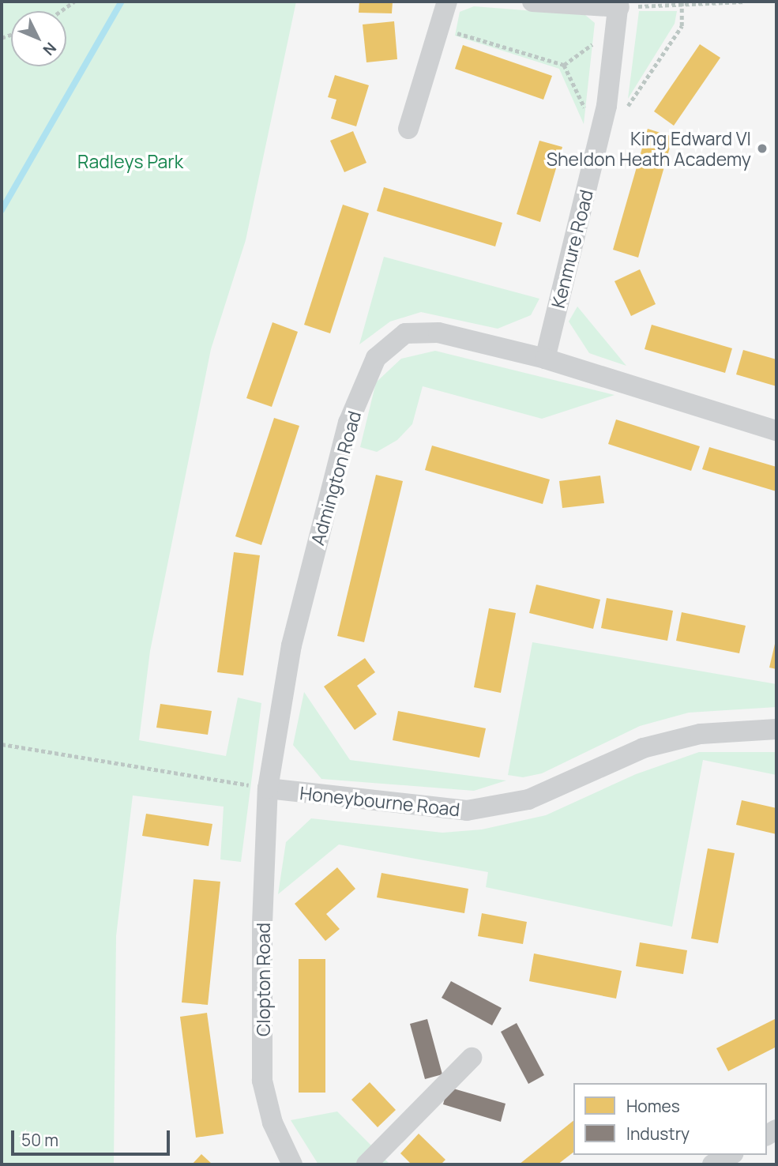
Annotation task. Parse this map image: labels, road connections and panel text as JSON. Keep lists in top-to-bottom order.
{
  "streets": {
    "street": [
      "Kenmure Road",
      "Admington Road",
      "Honeybourne Road",
      "Clopton Road"
    ]
  },
  "crossings": [
    ["Kenmure Road", "Admington Road"],
    ["Admington Road", "Honeybourne Road"],
    ["Admington Road", "Clopton Road"],
    ["Honeybourne Road", "Clopton Road"]
  ],
  "parks": ["Radleys Park"],
  "places": ["King Edward VI Sheldon Heath Academy"],
  "legend": ["Homes", "Industry"],
  "scale_bar": "50 m",
  "north": "bottom right"
}
